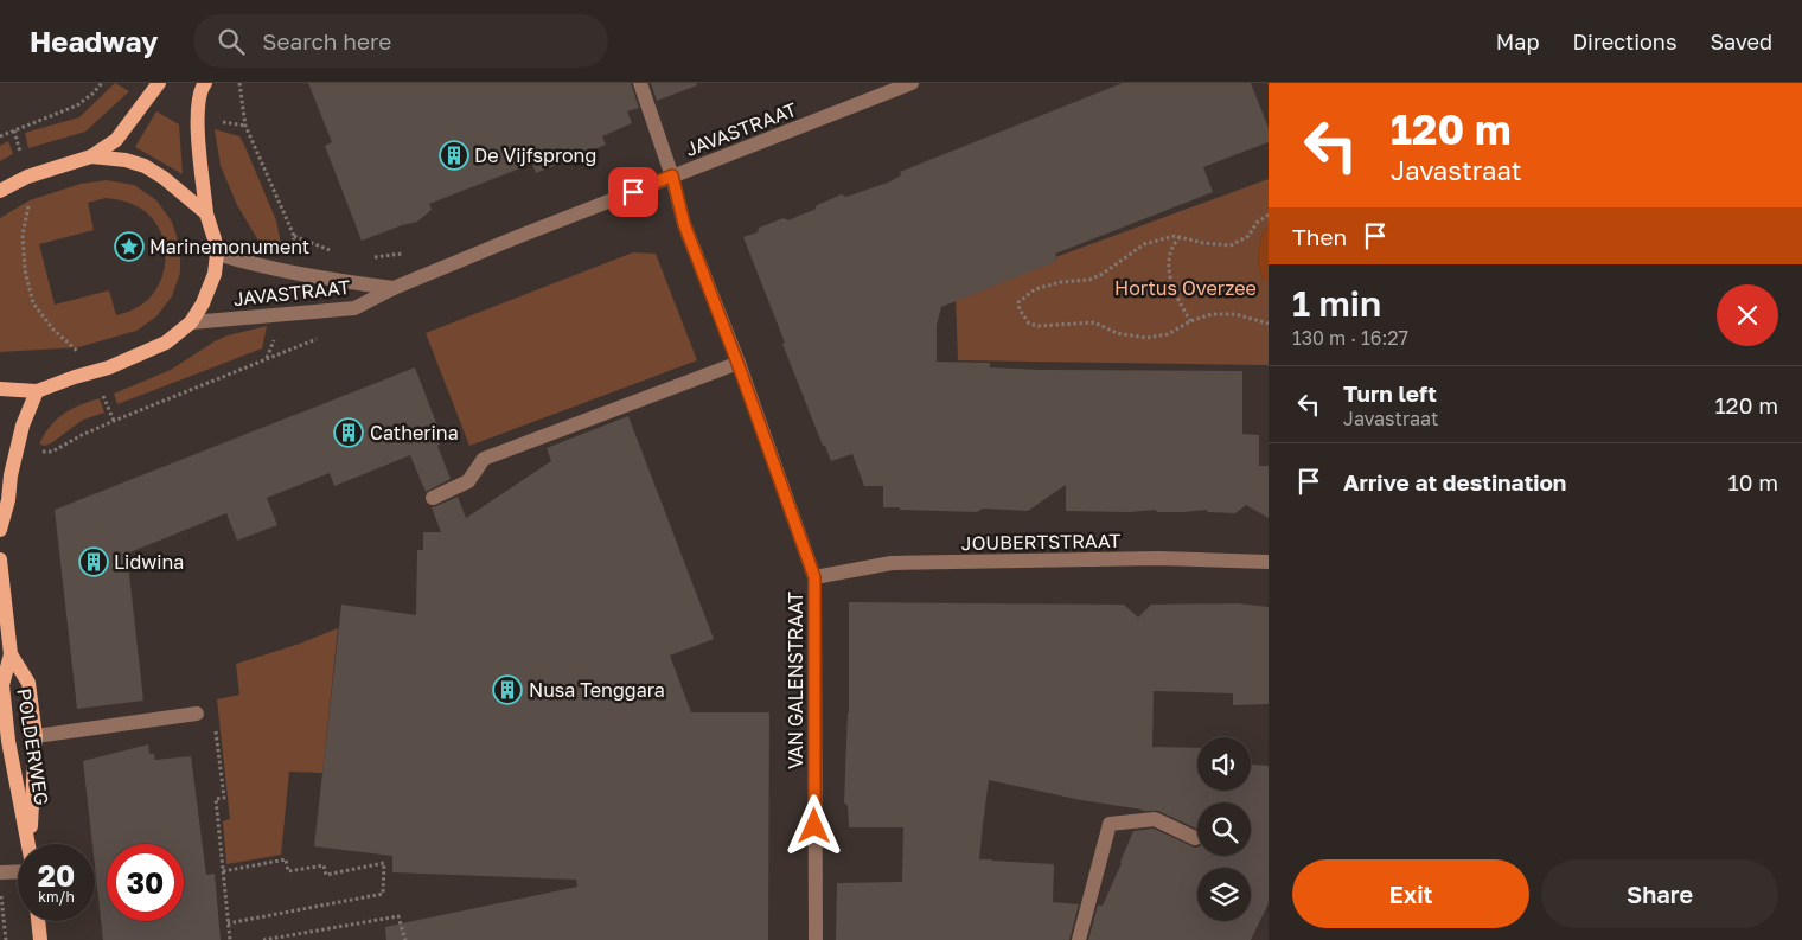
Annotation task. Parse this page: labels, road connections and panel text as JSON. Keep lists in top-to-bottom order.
{
  "streets": {
    "main road": ["POLDERWEG"],
    "street": ["JAVASTRAAT", "JOUBERTSTRAAT", "VAN GALENSTRAAT"]
  },
  "crossings": [
    ["JAVASTRAAT", "VAN GALENSTRAAT"],
    ["JOUBERTSTRAAT", "VAN GALENSTRAAT"]
  ],
  "parks": ["Hortus Overzee"],
  "places": {
    "building": [
      "De Vijfsprong",
      "Catherina",
      "Lidwina",
      "Nusa Tenggara"
    ],
    "place": ["Marinemonument"]
  },
  "page": {
    "header": "Headway",
    "search": "Search here",
    "nav": ["Map", "Directions", "Saved"],
    "turn": ["120 m", "Javastraat"],
    "then": "Then",
    "heading": ["1 min", "130 m · 16:27"],
    "list": [
      {
        "name": "Turn left",
        "note": "Javastraat",
        "value": "120 m"
      },
      {
        "name": "Arrive at destination",
        "value": "10 m"
      }
    ],
    "speed": "20 km/h",
    "limit": "30",
    "buttons": ["Exit", "Share"]
  }
}
